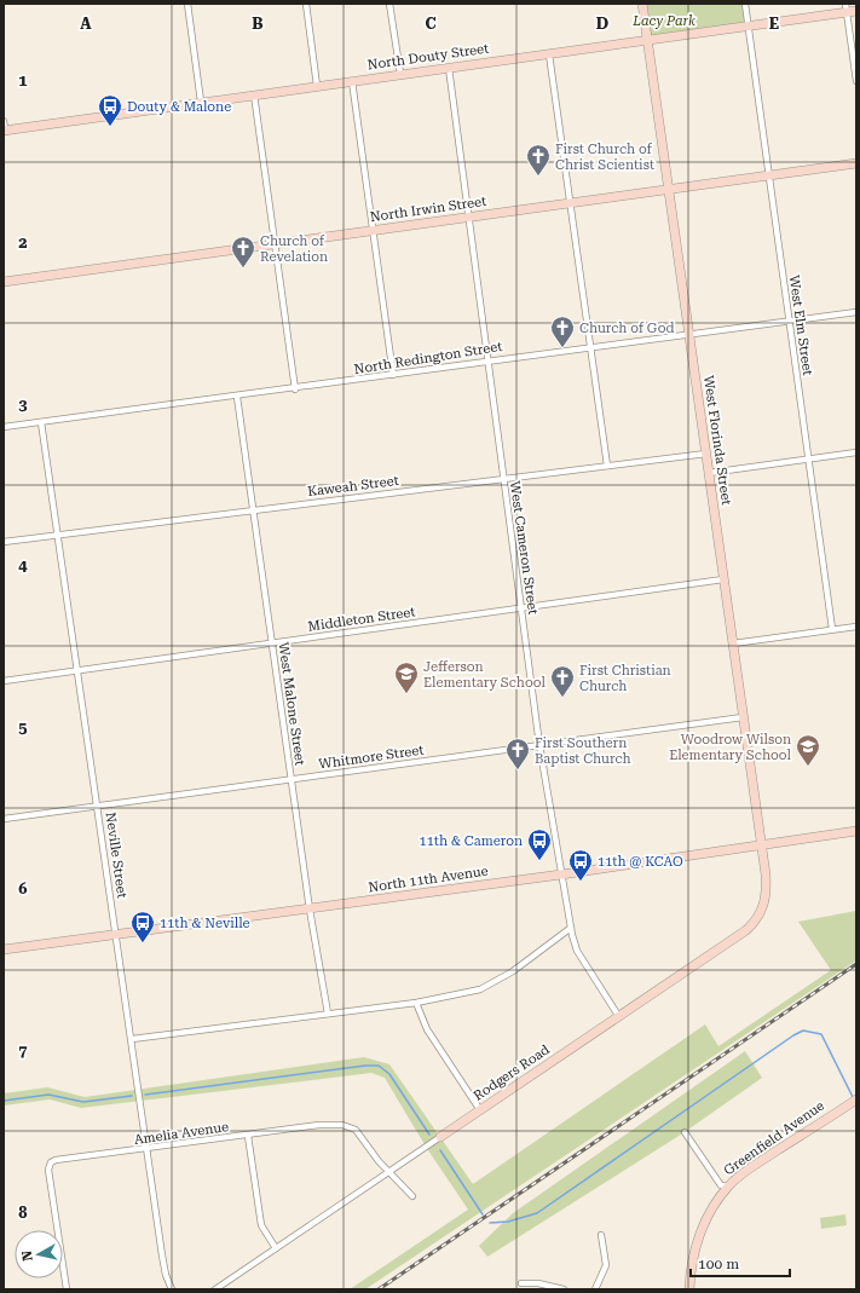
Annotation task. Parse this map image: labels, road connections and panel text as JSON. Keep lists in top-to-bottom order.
{
  "streets": {
    "street": [
      "North Douty Street",
      "North Irwin Street",
      "West Elm Street",
      "North Redington Street",
      "West Florinda Street",
      "Kaweah Street",
      "West Cameron Street",
      "Middleton Street",
      "West Malone Street",
      "Whitmore Street",
      "Neville Street",
      "North 11th Avenue",
      "Rodgers Road",
      "Amelia Avenue",
      "Greenfield Avenue"
    ]
  },
  "crossings": [
    ["North Douty Street", "West Elm Street"],
    ["North Douty Street", "West Florinda Street"],
    ["North Douty Street", "West Cameron Street"],
    ["North Irwin Street", "West Elm Street"],
    ["North Irwin Street", "West Florinda Street"],
    ["North Irwin Street", "West Cameron Street"],
    ["West Elm Street", "North Redington Street"],
    ["North Redington Street", "West Florinda Street"],
    ["North Redington Street", "West Cameron Street"],
    ["North Redington Street", "West Malone Street"],
    ["North Redington Street", "Neville Street"],
    ["West Florinda Street", "Kaweah Street"],
    ["West Florinda Street", "Middleton Street"],
    ["West Florinda Street", "Whitmore Street"],
    ["West Florinda Street", "North 11th Avenue"],
    ["West Florinda Street", "Rodgers Road"],
    ["Kaweah Street", "West Cameron Street"],
    ["Kaweah Street", "West Malone Street"],
    ["Kaweah Street", "Neville Street"],
    ["West Cameron Street", "Middleton Street"],
    ["West Cameron Street", "Whitmore Street"],
    ["West Cameron Street", "North 11th Avenue"],
    ["West Cameron Street", "Rodgers Road"],
    ["Middleton Street", "West Malone Street"],
    ["Middleton Street", "Neville Street"],
    ["West Malone Street", "Whitmore Street"],
    ["West Malone Street", "North 11th Avenue"],
    ["Whitmore Street", "Neville Street"],
    ["Neville Street", "North 11th Avenue"],
    ["Neville Street", "Amelia Avenue"],
    ["North 11th Avenue", "Rodgers Road"],
    ["Rodgers Road", "Amelia Avenue"]
  ],
  "parks": ["Lacy Park"],
  "places": {
    "bus stop": [
      "Douty & Malone",
      "11th & Cameron",
      "11th @ KCAO",
      "11th & Neville"
    ],
    "church": [
      "First Church of Christ Scientist",
      "Church of Revelation",
      "Church of God",
      "First Christian Church",
      "First Southern Baptist Church"
    ],
    "school or university": ["Jefferson Elementary School", "Woodrow Wilson Elementary School"]
  },
  "scale_bar": "100 m",
  "north": "left",
  "grid": {
    "columns": [
      "A",
      "B",
      "C",
      "D",
      "E"
    ],
    "rows": [
      "1",
      "2",
      "3",
      "4",
      "5",
      "6",
      "7",
      "8"
    ]
  }
}
